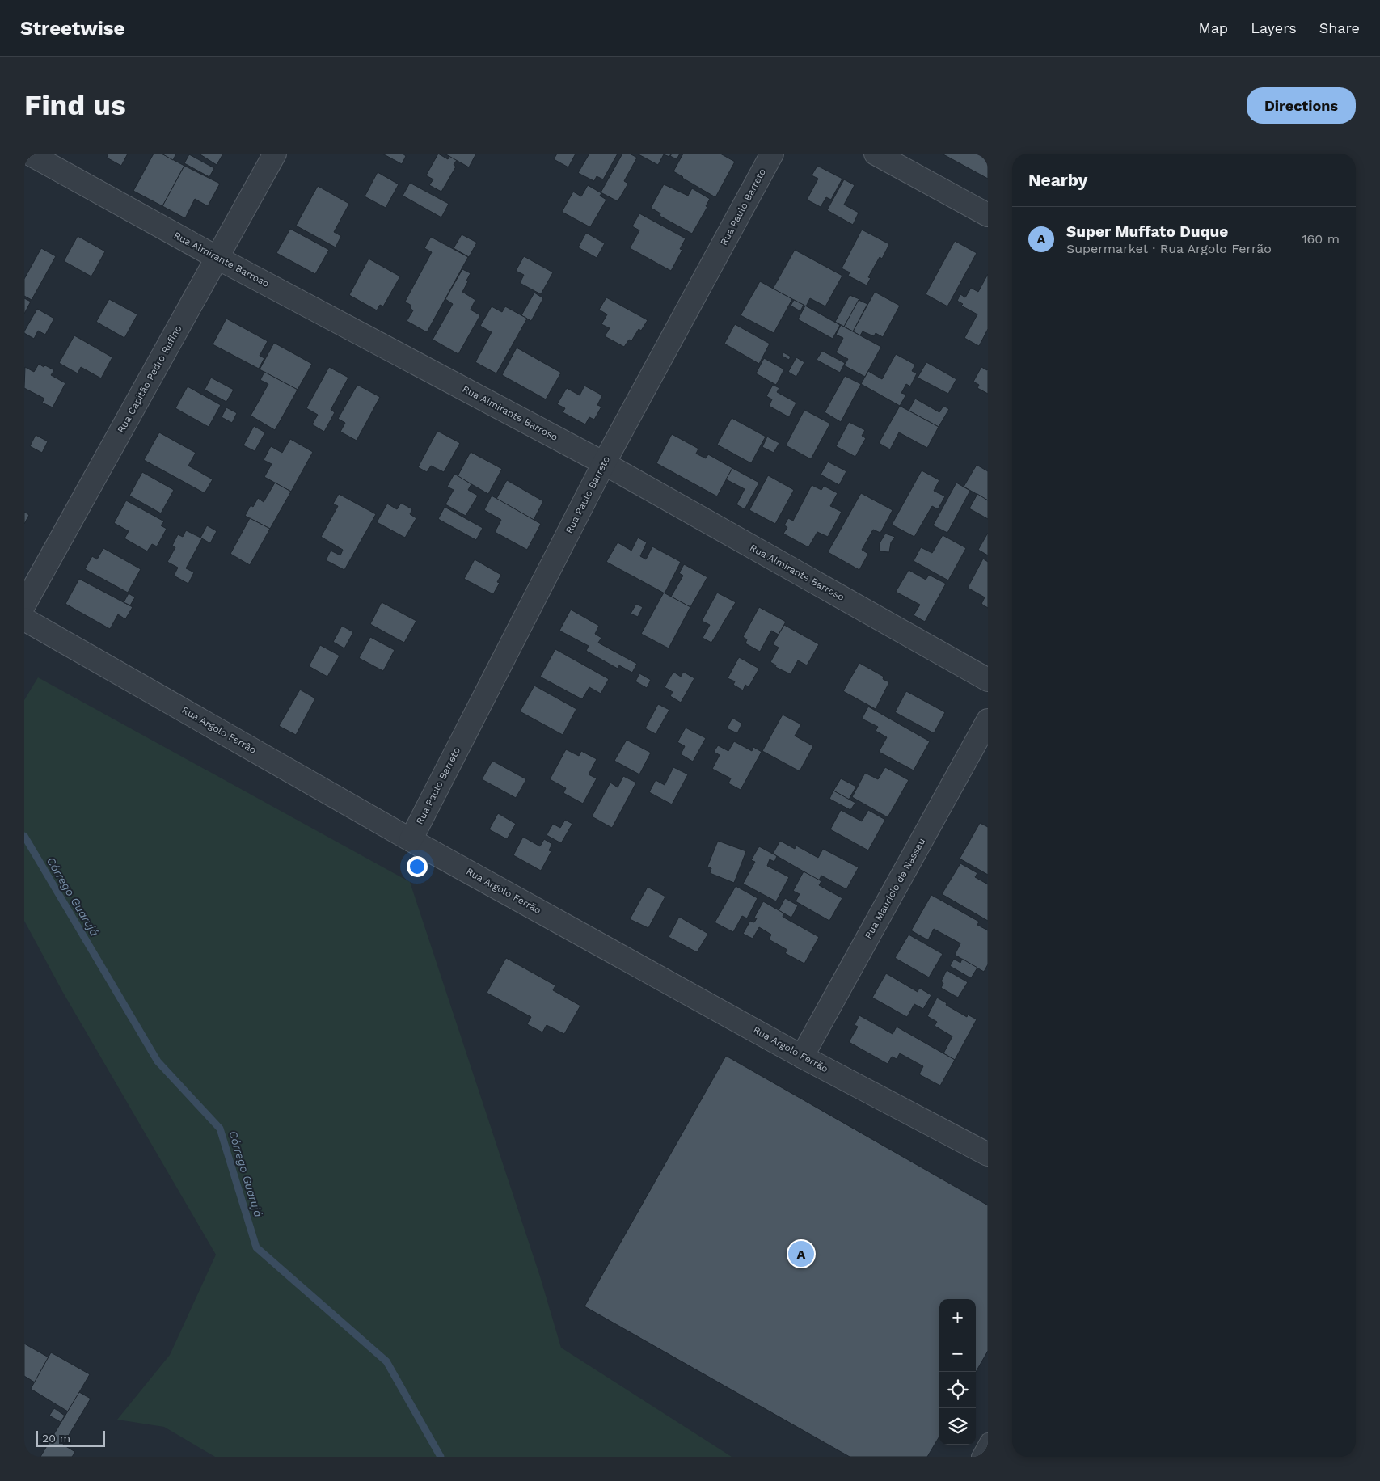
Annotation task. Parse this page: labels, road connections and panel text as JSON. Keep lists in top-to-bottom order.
{
  "streets": {
    "street": [
      "Rua Paulo Barreto",
      "Rua Almirante Barroso",
      "Rua Capitão Pedro Rufino",
      "Rua Argolo Ferrão",
      "Rua Maurício de Nassau"
    ]
  },
  "crossings": [
    ["Rua Paulo Barreto", "Rua Almirante Barroso"],
    ["Rua Paulo Barreto", "Rua Argolo Ferrão"],
    ["Rua Almirante Barroso", "Rua Capitão Pedro Rufino"],
    ["Rua Argolo Ferrão", "Rua Maurício de Nassau"]
  ],
  "water": ["Córrego Guarujá"],
  "scale_bar": "20 m",
  "page": {
    "header": "Streetwise",
    "nav": ["Map", "Layers", "Share"],
    "buttons": "Directions",
    "title": "Find us",
    "heading": "Nearby",
    "list": [
      {
        "mark": "A",
        "name": "Super Muffato Duque",
        "note": "Supermarket · Rua Argolo Ferrão",
        "value": "160 m"
      }
    ],
    "pins": "A",
    "map_buttons": ["+", "−"],
    "scale": "20 m"
  }
}
